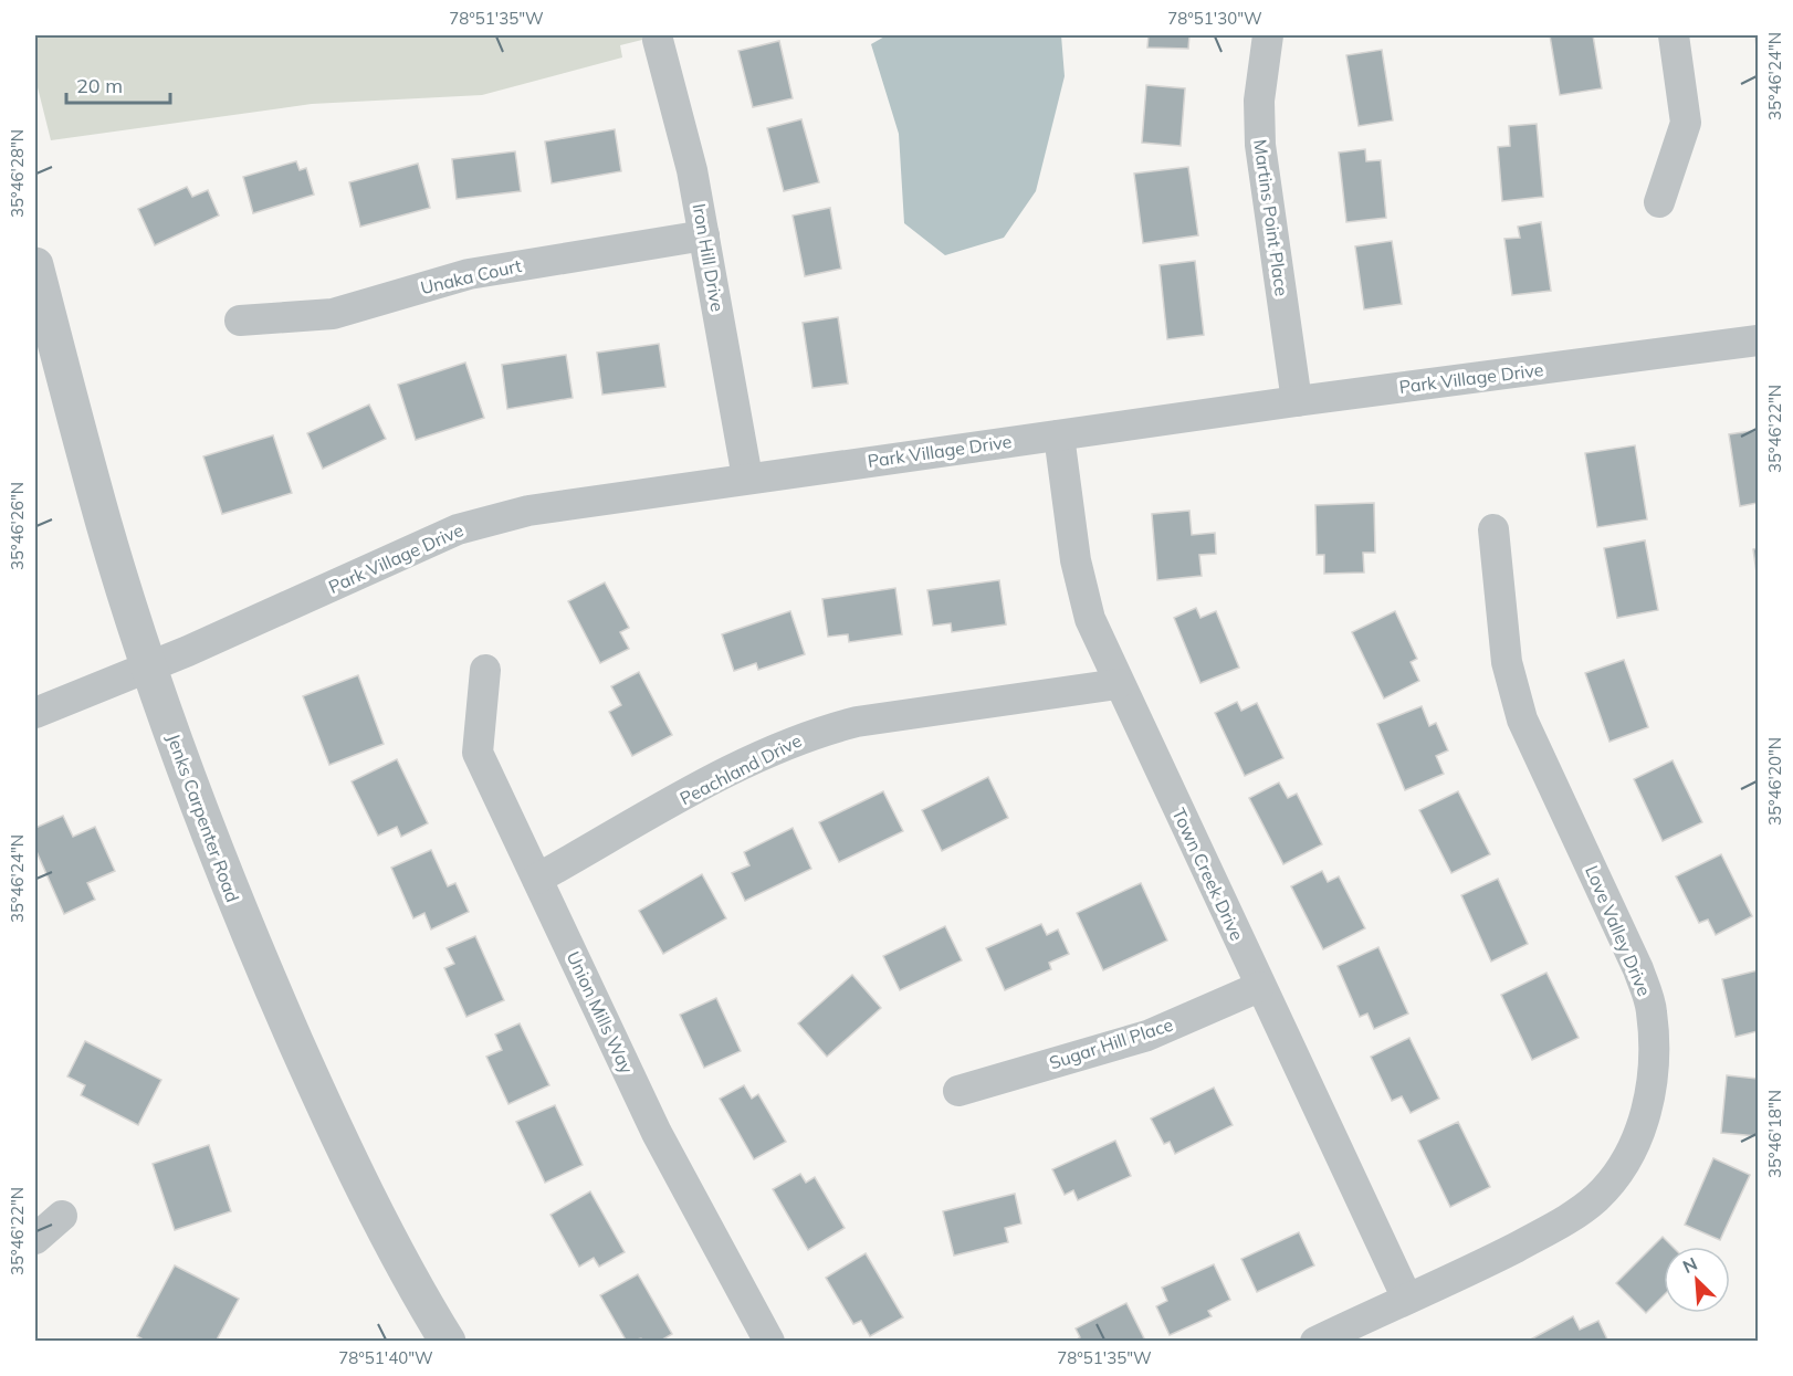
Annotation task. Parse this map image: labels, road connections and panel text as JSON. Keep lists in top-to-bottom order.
{
  "streets": {
    "street": [
      "Martins Point Place",
      "Iron Hill Drive",
      "Unaka Court",
      "Park Village Drive",
      "Peachland Drive",
      "Jenks Carpenter Road",
      "Town Creek Drive",
      "Love Valley Drive",
      "Union Mills Way",
      "Sugar Hill Place"
    ]
  },
  "crossings": [
    ["Martins Point Place", "Park Village Drive"],
    ["Iron Hill Drive", "Unaka Court"],
    ["Iron Hill Drive", "Park Village Drive"],
    ["Park Village Drive", "Jenks Carpenter Road"],
    ["Park Village Drive", "Town Creek Drive"],
    ["Peachland Drive", "Town Creek Drive"],
    ["Peachland Drive", "Union Mills Way"],
    ["Town Creek Drive", "Love Valley Drive"],
    ["Town Creek Drive", "Sugar Hill Place"]
  ],
  "scale_bar": "20 m",
  "north": "top left",
  "coordinates": [
    "78°51'35\"W",
    "78°51'30\"W",
    "35°46'24\"N",
    "35°46'28\"N",
    "35°46'22\"N",
    "35°46'26\"N",
    "35°46'20\"N",
    "35°46'18\"N",
    "78°51'40\"W"
  ]
}
